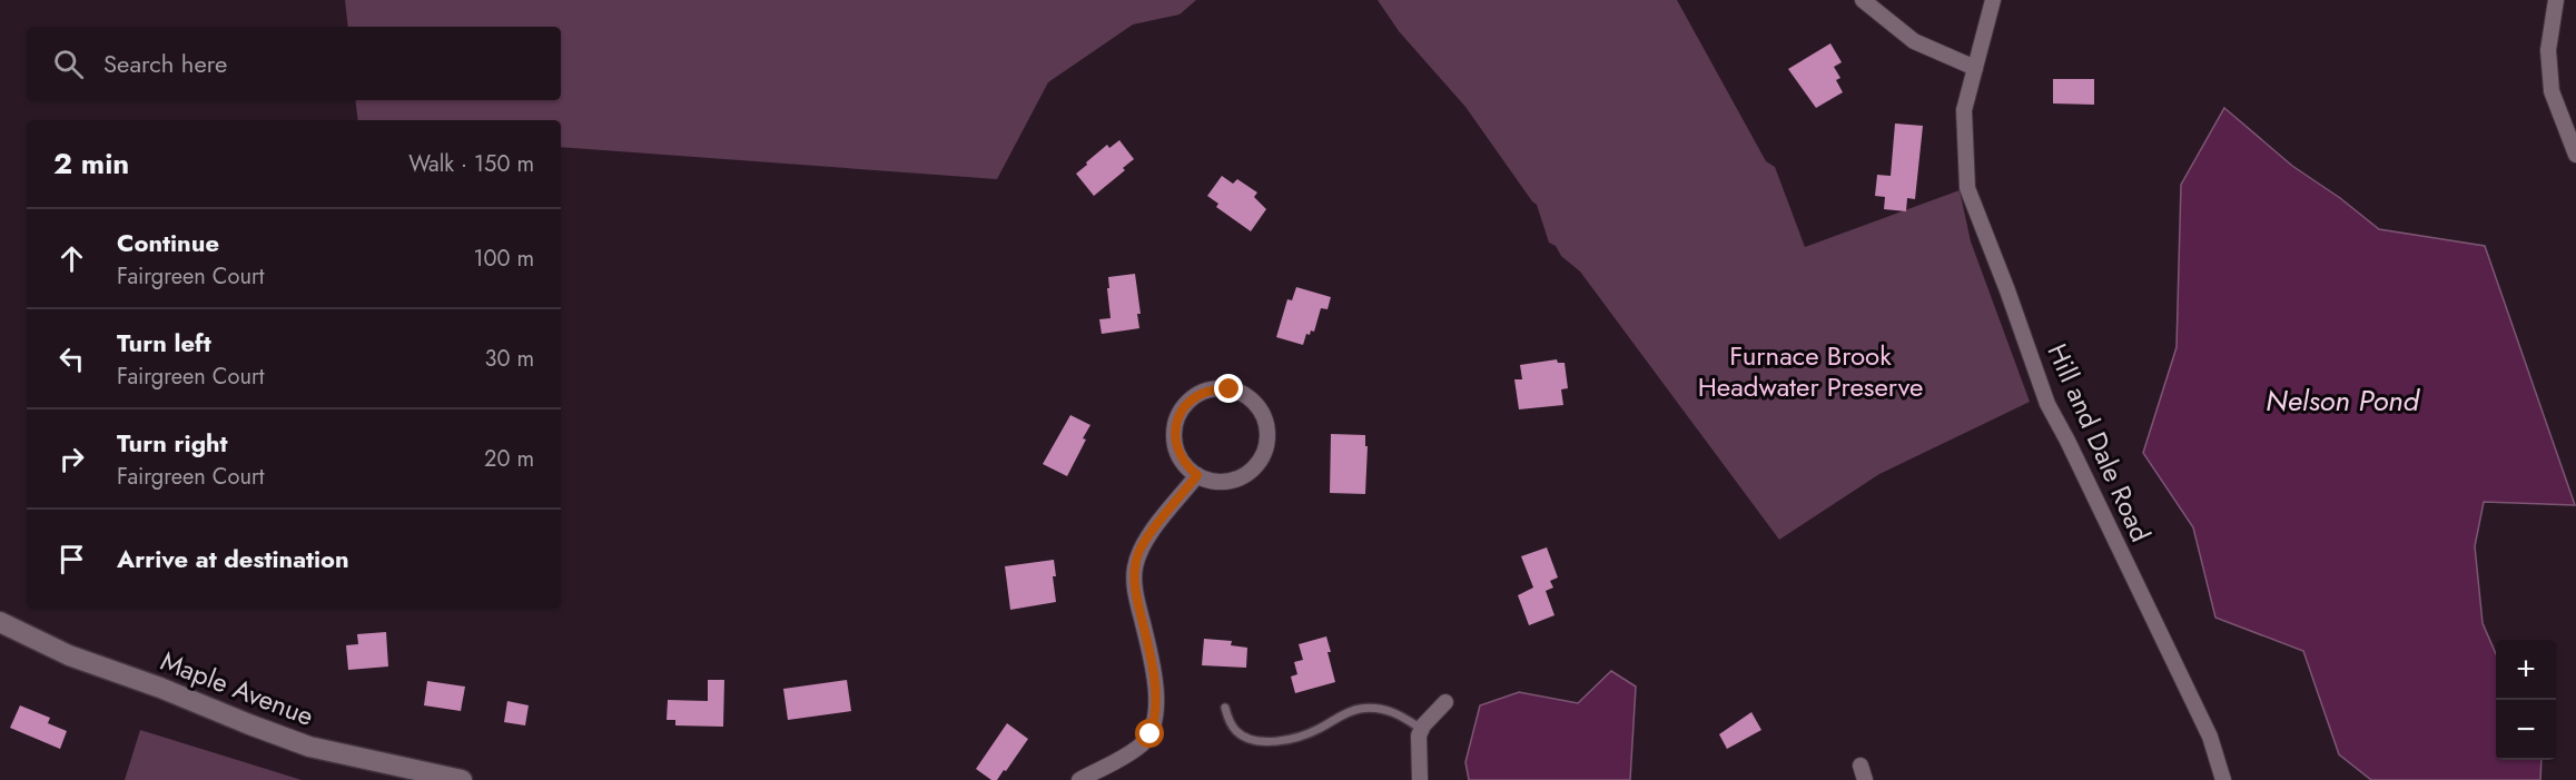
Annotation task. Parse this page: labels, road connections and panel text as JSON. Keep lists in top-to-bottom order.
{
  "streets": {
    "street": ["Hill and Dale Road", "Maple Avenue"]
  },
  "water": ["Nelson Pond"],
  "parks": ["Furnace Brook Headwater Preserve"],
  "page": {
    "search": "Search here",
    "heading": ["2 min", "Walk · 150 m"],
    "list": [
      ["Continue", "Fairgreen Court", "100 m"],
      ["Turn left", "Fairgreen Court", "30 m"],
      ["Turn right", "Fairgreen Court", "20 m"],
      "Arrive at destination"
    ],
    "map_buttons": ["+", "−"]
  }
}
